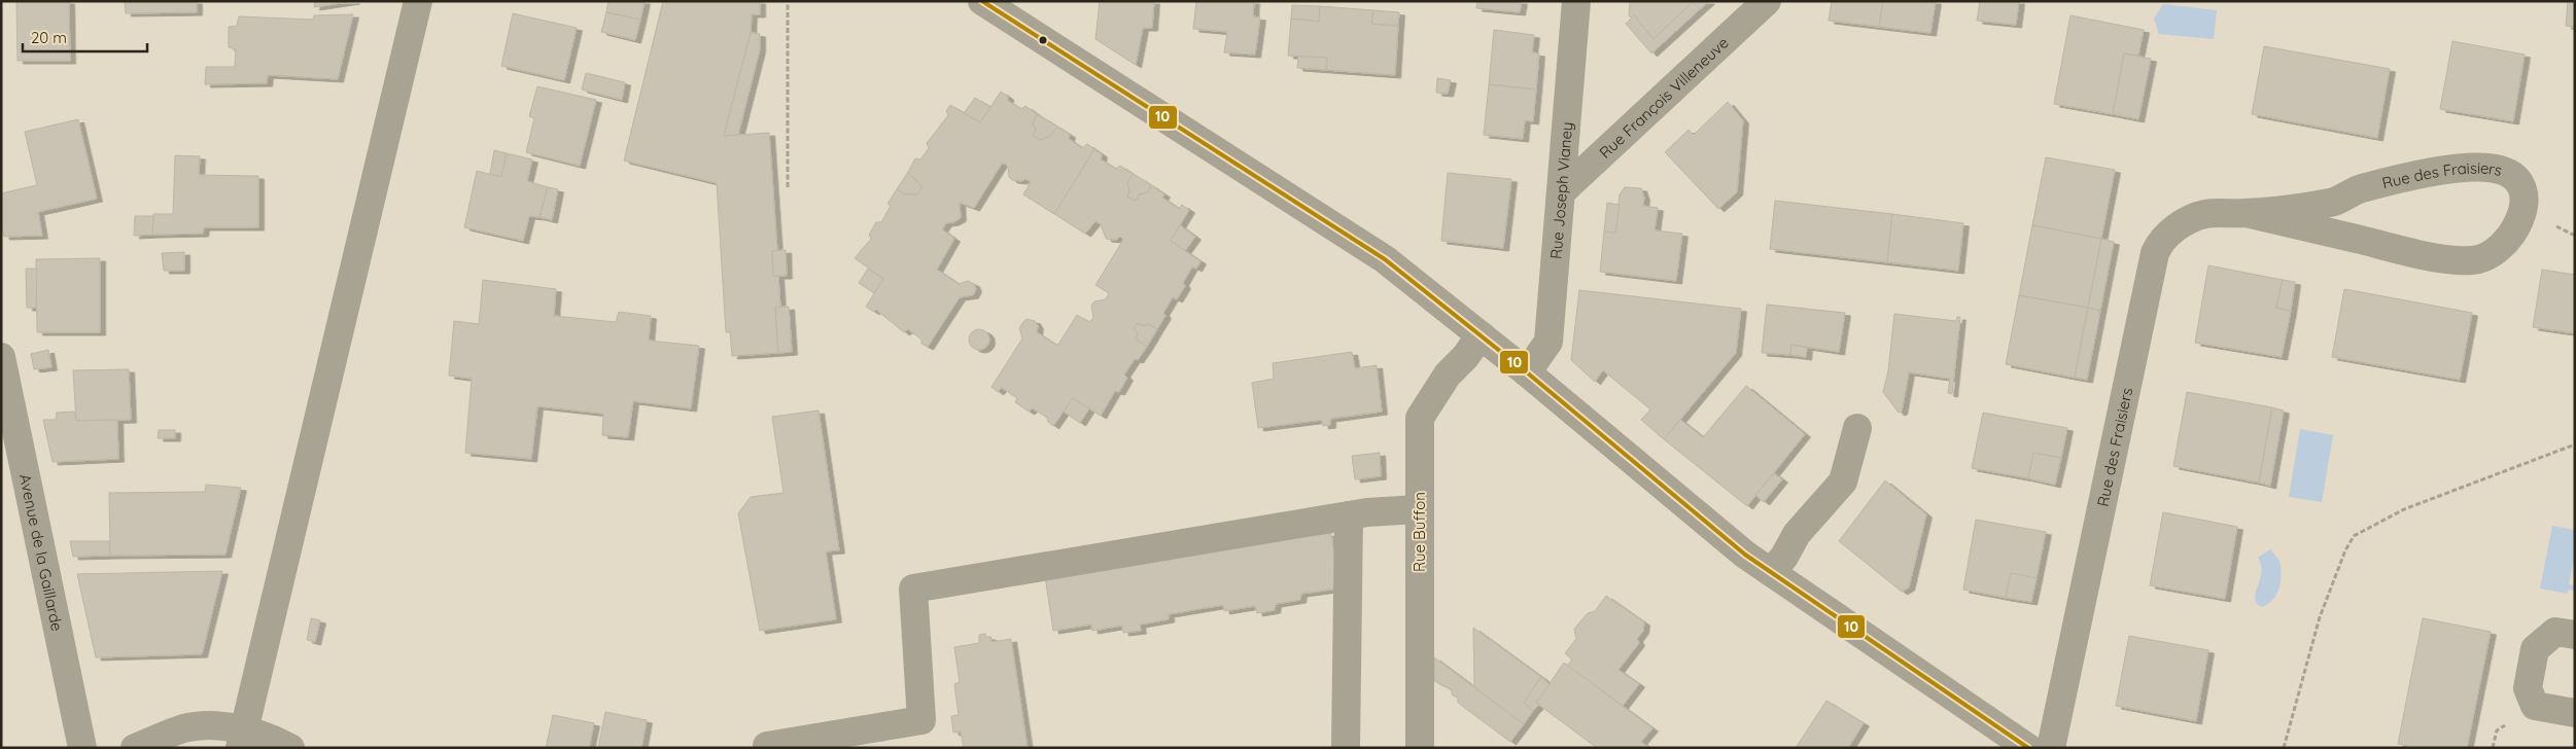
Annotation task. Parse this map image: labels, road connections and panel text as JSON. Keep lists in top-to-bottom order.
{
  "streets": {
    "street": [
      "Rue François Villeneuve",
      "Rue des Fraisiers",
      "Rue Joseph Vianey",
      "Rue Buffon",
      "Avenue de la Gaillarde"
    ]
  },
  "crossings": [
    ["Rue François Villeneuve", "Rue Joseph Vianey"]
  ],
  "lines": ["transit line 10"],
  "scale_bar": "20 m"
}
